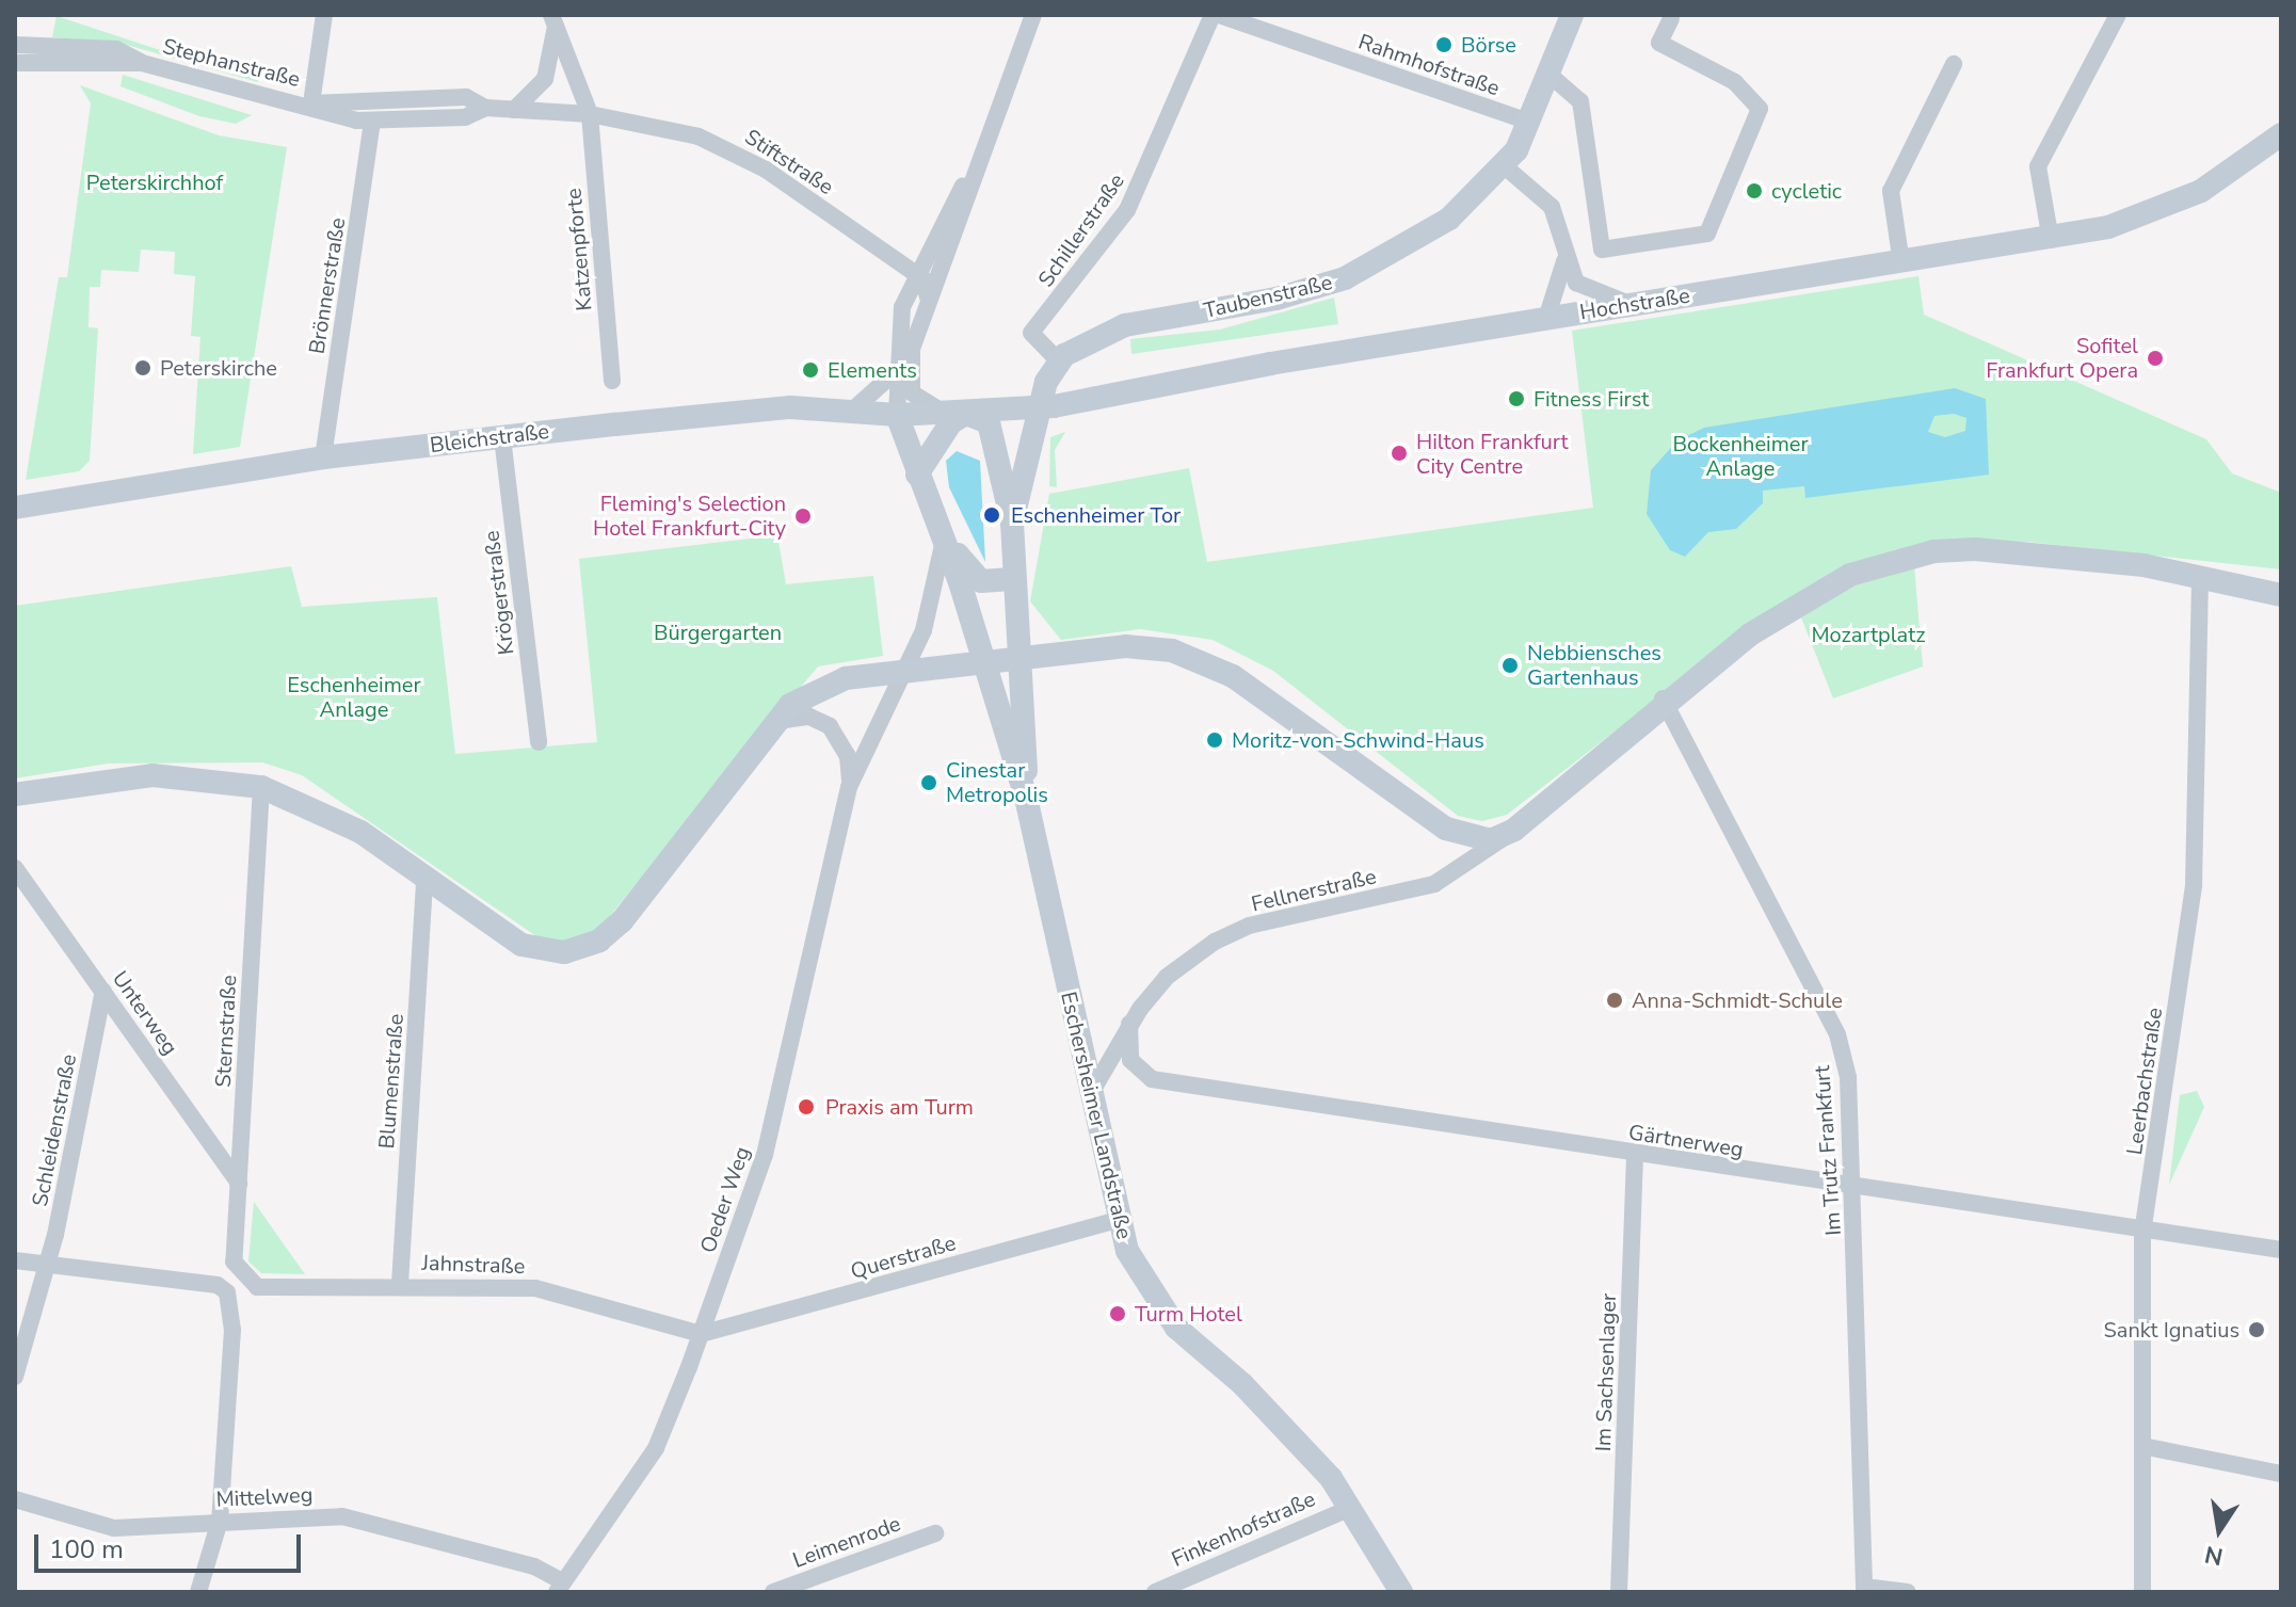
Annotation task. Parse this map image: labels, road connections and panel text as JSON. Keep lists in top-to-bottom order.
{
  "streets": {
    "main road": [
      "Taubenstraße",
      "Hochstraße",
      "Bleichstraße",
      "Eschersheimer Landstraße"
    ],
    "street": [
      "Stephanstraße",
      "Rahmhofstraße",
      "Stiftstraße",
      "Schillerstraße",
      "Katzenpforte",
      "Brönnerstraße",
      "Krögerstraße",
      "Fellnerstraße",
      "Unterweg",
      "Sternstraße",
      "Blumenstraße",
      "Leerbachstraße",
      "Schleidenstraße",
      "Gärtnerweg",
      "Im Trutz Frankfurt",
      "Oeder Weg",
      "Querstraße",
      "Jahnstraße",
      "Im Sachsenlager",
      "Mittelweg",
      "Finkenhofstraße",
      "Leimenrode"
    ]
  },
  "crossings": [
    ["Stephanstraße", "Stiftstraße"],
    ["Stephanstraße", "Katzenpforte"],
    ["Stephanstraße", "Brönnerstraße"],
    ["Rahmhofstraße", "Taubenstraße"],
    ["Stiftstraße", "Katzenpforte"],
    ["Schillerstraße", "Taubenstraße"],
    ["Brönnerstraße", "Bleichstraße"],
    ["Taubenstraße", "Hochstraße"],
    ["Hochstraße", "Bleichstraße"],
    ["Bleichstraße", "Krögerstraße"],
    ["Fellnerstraße", "Eschersheimer Landstraße"],
    ["Fellnerstraße", "Gärtnerweg"],
    ["Unterweg", "Sternstraße"],
    ["Unterweg", "Schleidenstraße"],
    ["Sternstraße", "Jahnstraße"],
    ["Blumenstraße", "Jahnstraße"],
    ["Leerbachstraße", "Gärtnerweg"],
    ["Eschersheimer Landstraße", "Querstraße"],
    ["Eschersheimer Landstraße", "Finkenhofstraße"],
    ["Gärtnerweg", "Im Trutz Frankfurt"],
    ["Gärtnerweg", "Im Sachsenlager"],
    ["Oeder Weg", "Querstraße"],
    ["Oeder Weg", "Jahnstraße"],
    ["Oeder Weg", "Mittelweg"],
    ["Querstraße", "Jahnstraße"]
  ],
  "parks": [
    "Peterskirchhof",
    "Bockenheimer Anlage",
    "Bürgergarten",
    "Mozartplatz",
    "Eschenheimer Anlage"
  ],
  "places": [
    "Börse",
    "cycletic",
    "Sofitel Frankfurt Opera",
    "Peterskirche",
    "Elements",
    "Fitness First",
    "Hilton Frankfurt City Centre",
    "Eschenheimer Tor",
    "Fleming's Selection Hotel Frankfurt-City",
    "Nebbiensches Gartenhaus",
    "Moritz-von-Schwind-Haus",
    "Cinestar Metropolis",
    "Anna-Schmidt-Schule",
    "Praxis am Turm",
    "Turm Hotel",
    "Sankt Ignatius"
  ],
  "scale_bar": "100 m",
  "north": "bottom"
}
